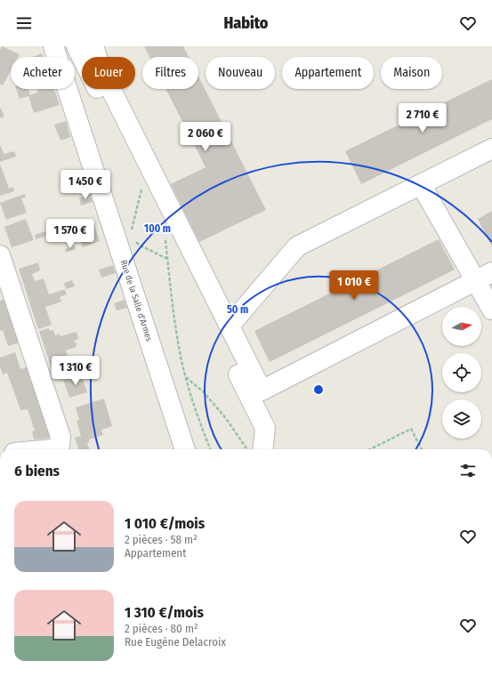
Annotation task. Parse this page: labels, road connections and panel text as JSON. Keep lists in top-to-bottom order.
{
  "streets": {
    "street": ["Rue de la Salle d'Armes"]
  },
  "north": "right",
  "page": {
    "header": "Habito",
    "chip": [
      "Acheter",
      "Louer",
      "Filtres",
      "Nouveau",
      "Appartement",
      "Maison"
    ],
    "price": [
      "2 710 €",
      "2 060 €",
      "1 450 €",
      "1 570 €",
      "1 010 €",
      "1 310 €"
    ],
    "heading": "6 biens",
    "list": [
      {
        "name": "1 010 €/mois",
        "note": "2 pièces · 58 m² · Appartement"
      },
      {
        "name": "1 310 €/mois",
        "note": "2 pièces · 80 m² · Rue Eugène Delacroix"
      }
    ]
  },
  "rings": ["100 m", "50 m"]
}
